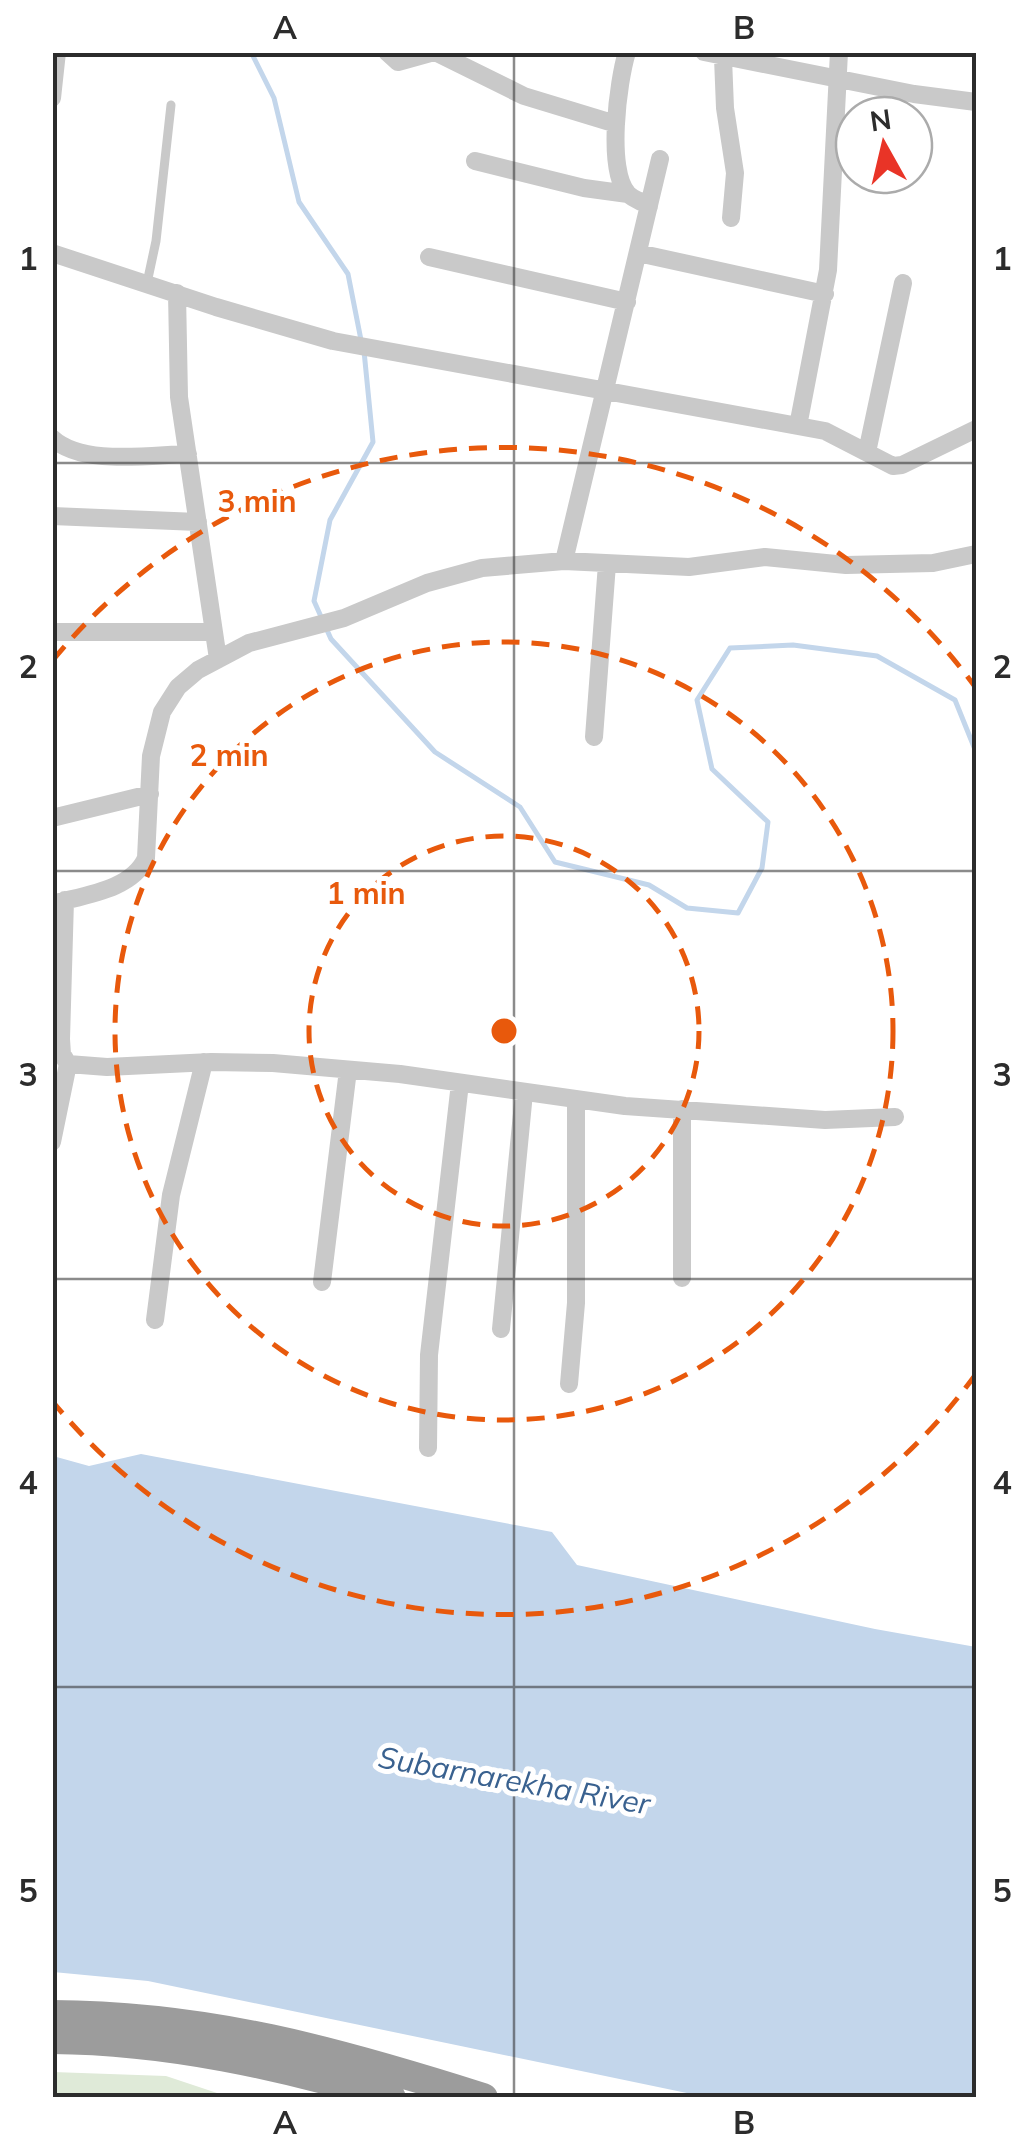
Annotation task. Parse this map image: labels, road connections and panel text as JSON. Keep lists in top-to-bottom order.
{
  "water": ["Subarnarekha River"],
  "north": "top",
  "grid": {
    "columns": ["A", "B"],
    "rows": [
      "1",
      "2",
      "3",
      "4",
      "5"
    ]
  },
  "rings": ["3 min", "2 min", "1 min"]
}
